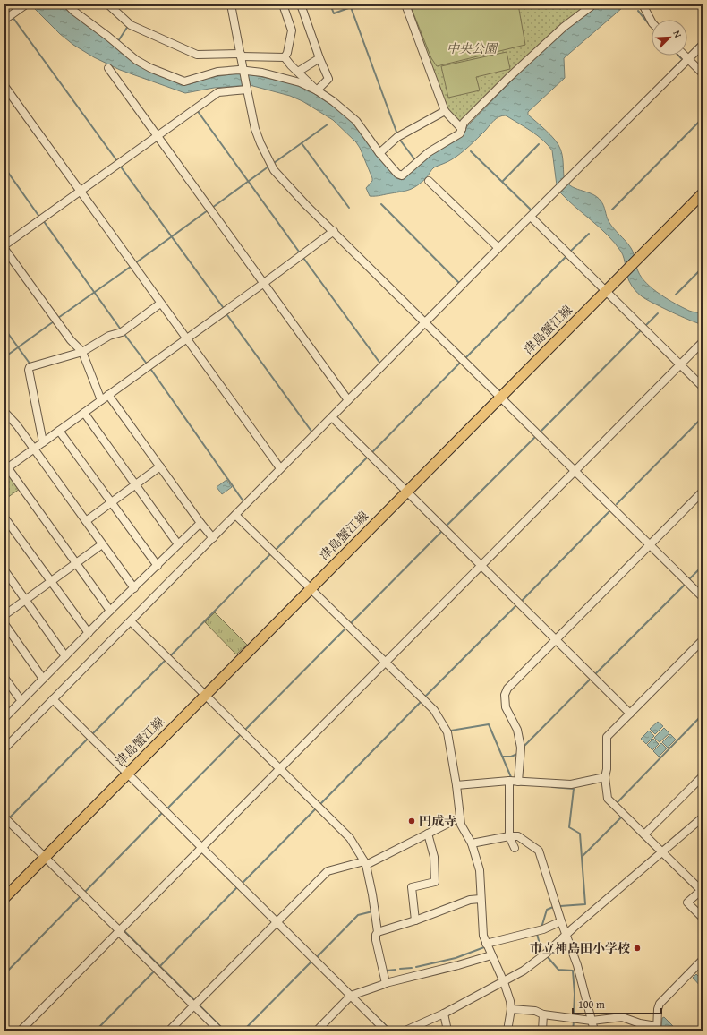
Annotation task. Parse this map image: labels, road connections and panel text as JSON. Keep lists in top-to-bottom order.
{
  "streets": {
    "main road": ["津島蟹江線"]
  },
  "parks": ["中央公園"],
  "places": ["円成寺", "市立神島田小学校"],
  "scale_bar": "100 m",
  "north": "top right"
}
